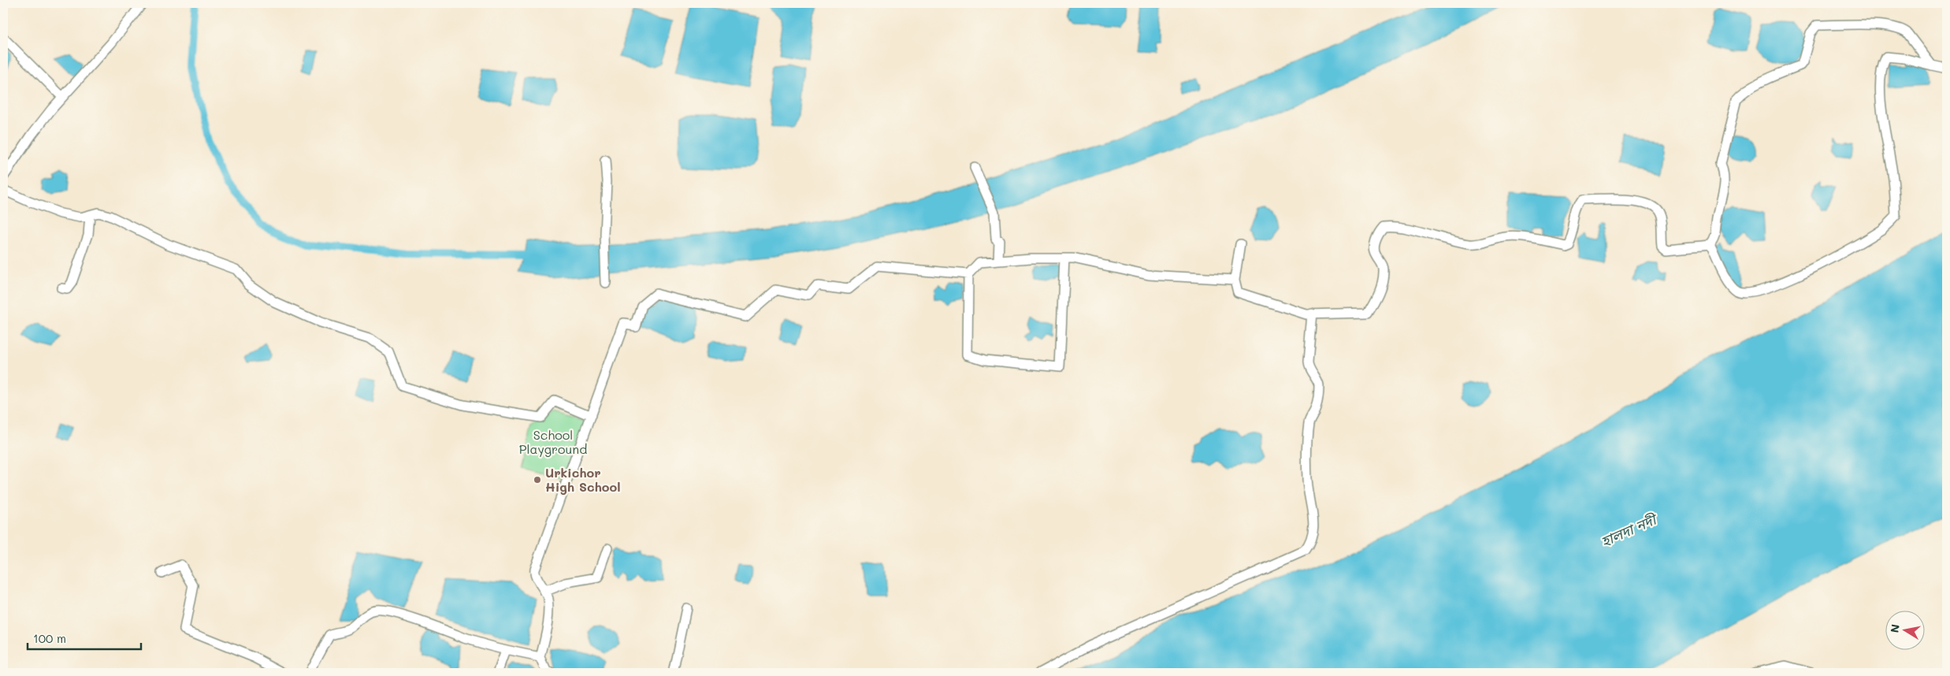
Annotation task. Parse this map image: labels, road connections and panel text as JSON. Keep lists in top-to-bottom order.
{
  "water": ["হালদা নদী"],
  "parks": ["School Playground"],
  "places": ["Urkichor High School"],
  "scale_bar": "100 m",
  "north": "left"
}
